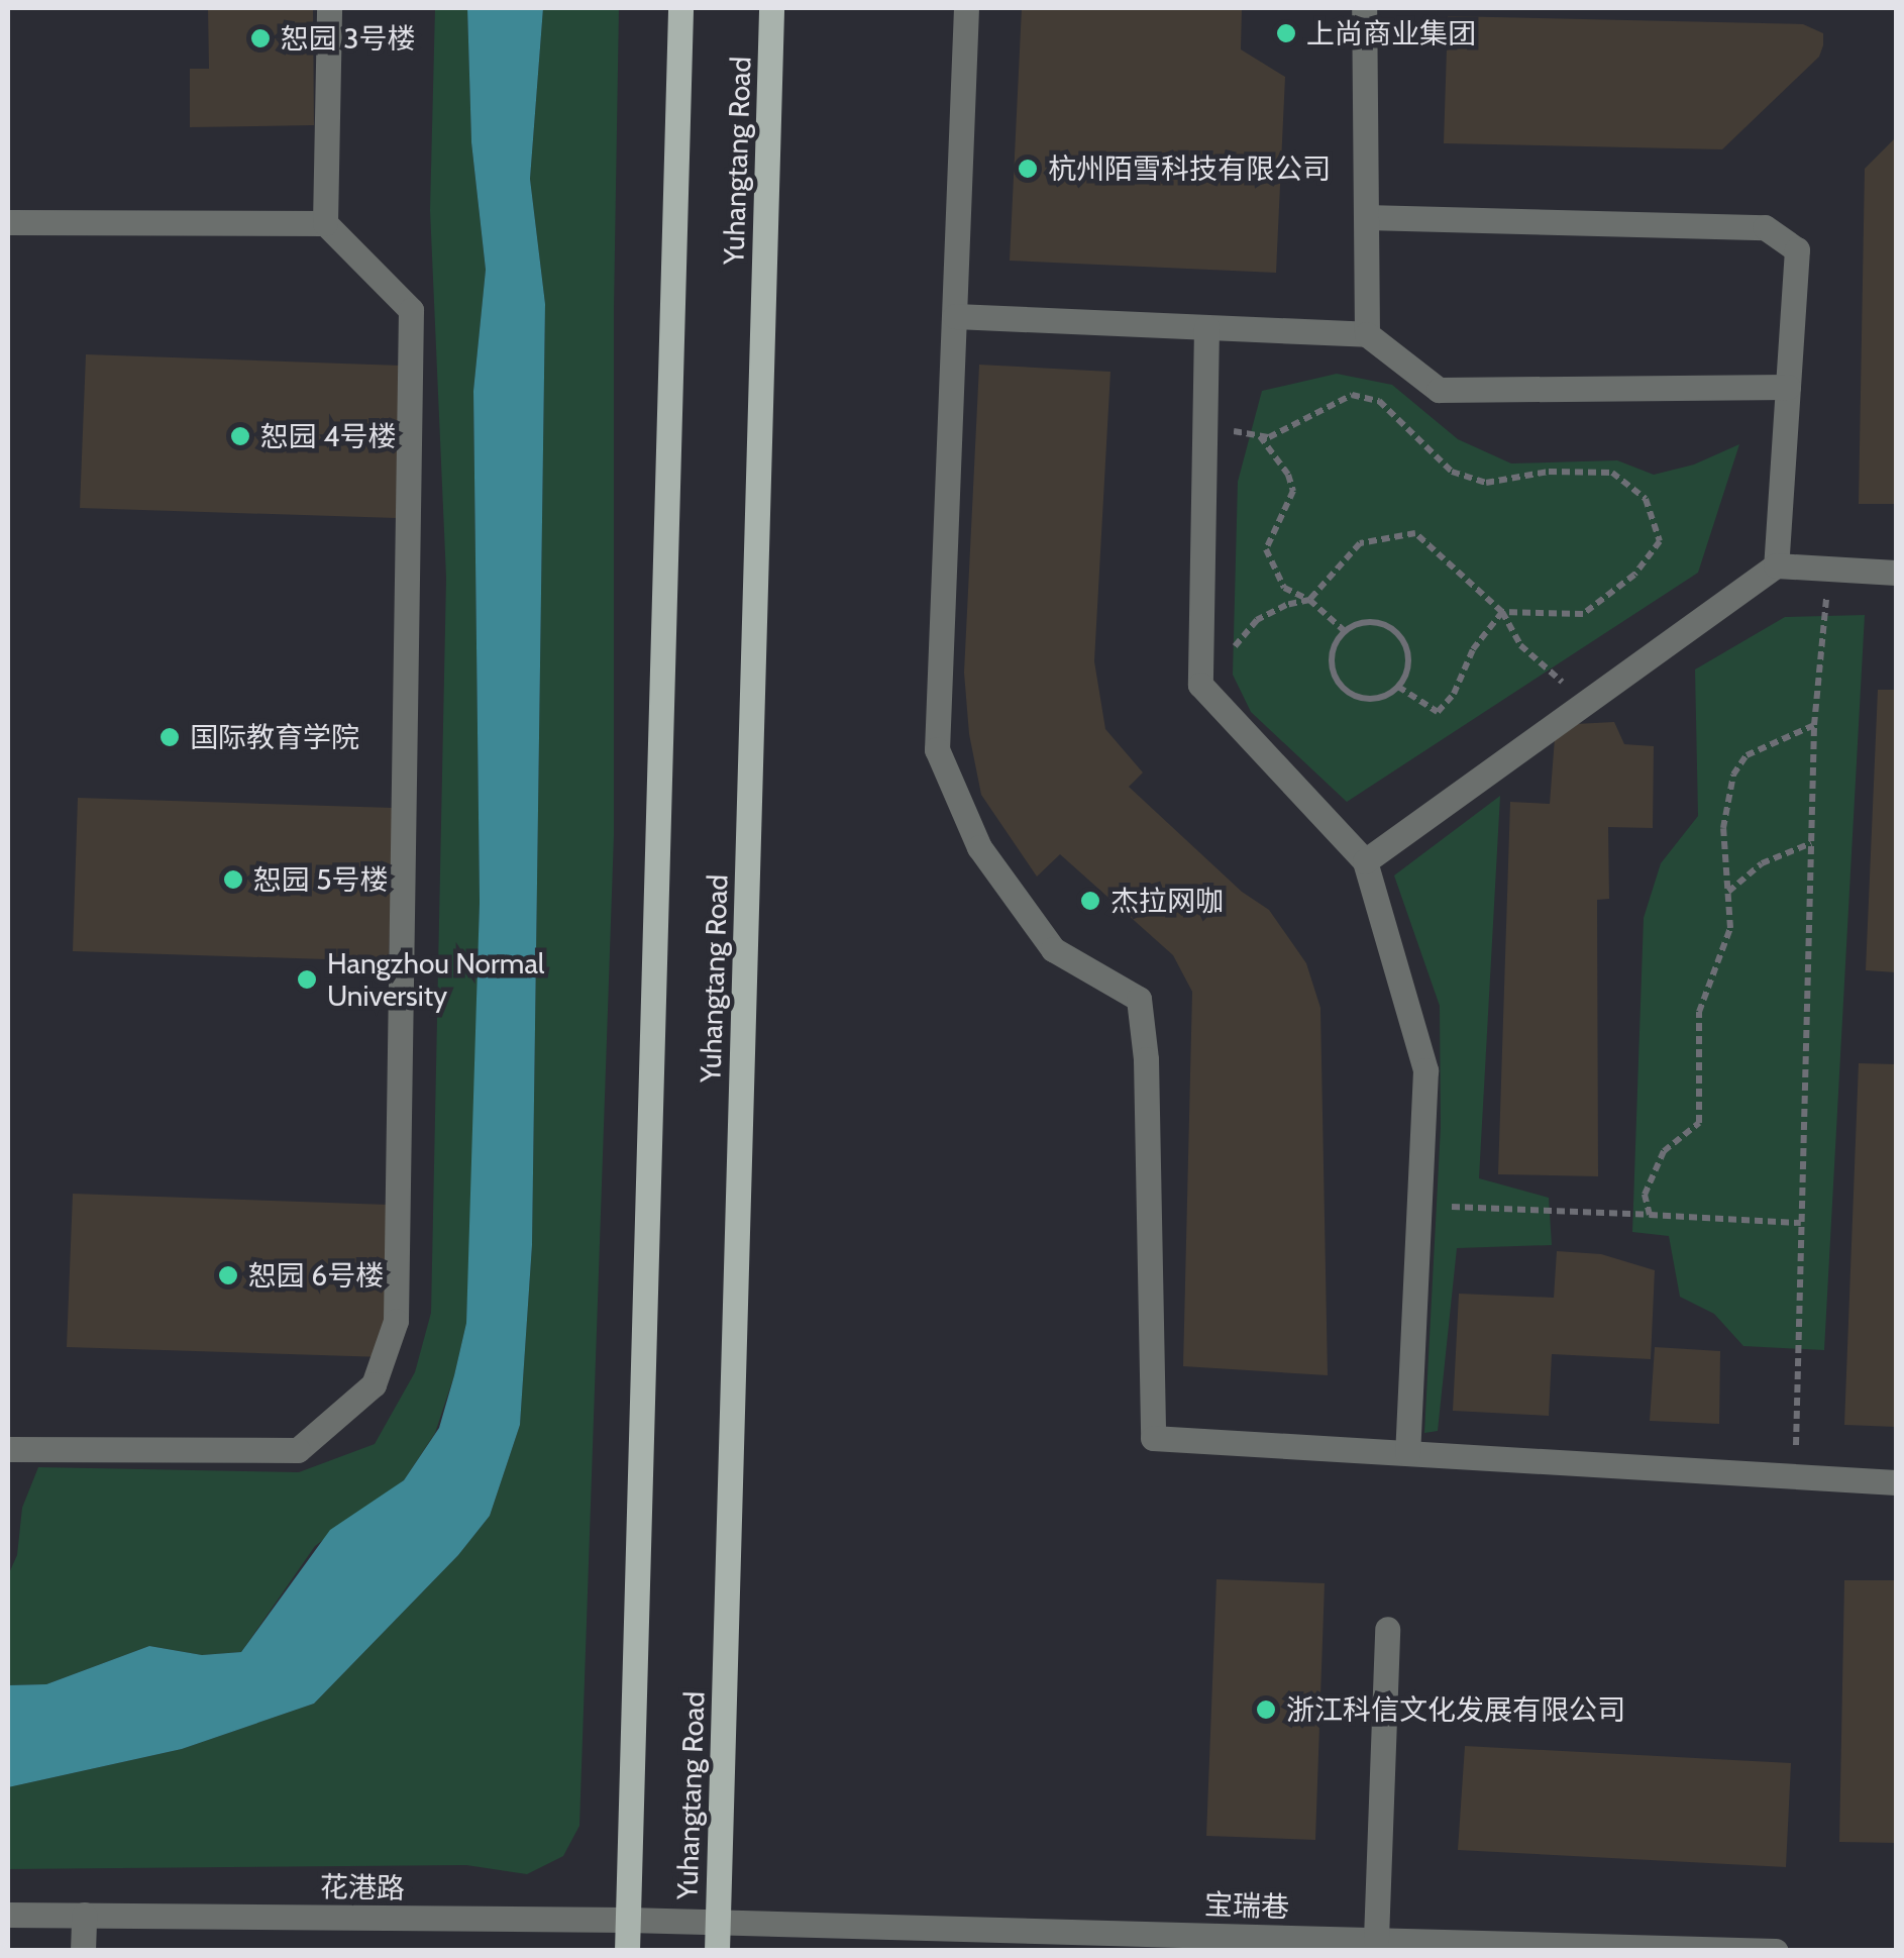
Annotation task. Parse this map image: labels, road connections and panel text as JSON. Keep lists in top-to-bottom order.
{
  "streets": {
    "main road": ["Yuhangtang Road"],
    "street": ["花港路", "宝瑞巷"]
  },
  "crossings": [
    ["Yuhangtang Road", "花港路"],
    ["Yuhangtang Road", "宝瑞巷"],
    ["花港路", "宝瑞巷"]
  ],
  "places": [
    "上尚商业集团",
    "恕园 3号楼",
    "杭州陌雪科技有限公司",
    "恕园 4号楼",
    "国际教育学院",
    "恕园 5号楼",
    "杰拉网咖",
    "Hangzhou Normal University",
    "恕园 6号楼",
    "浙江科信文化发展有限公司"
  ]
}
